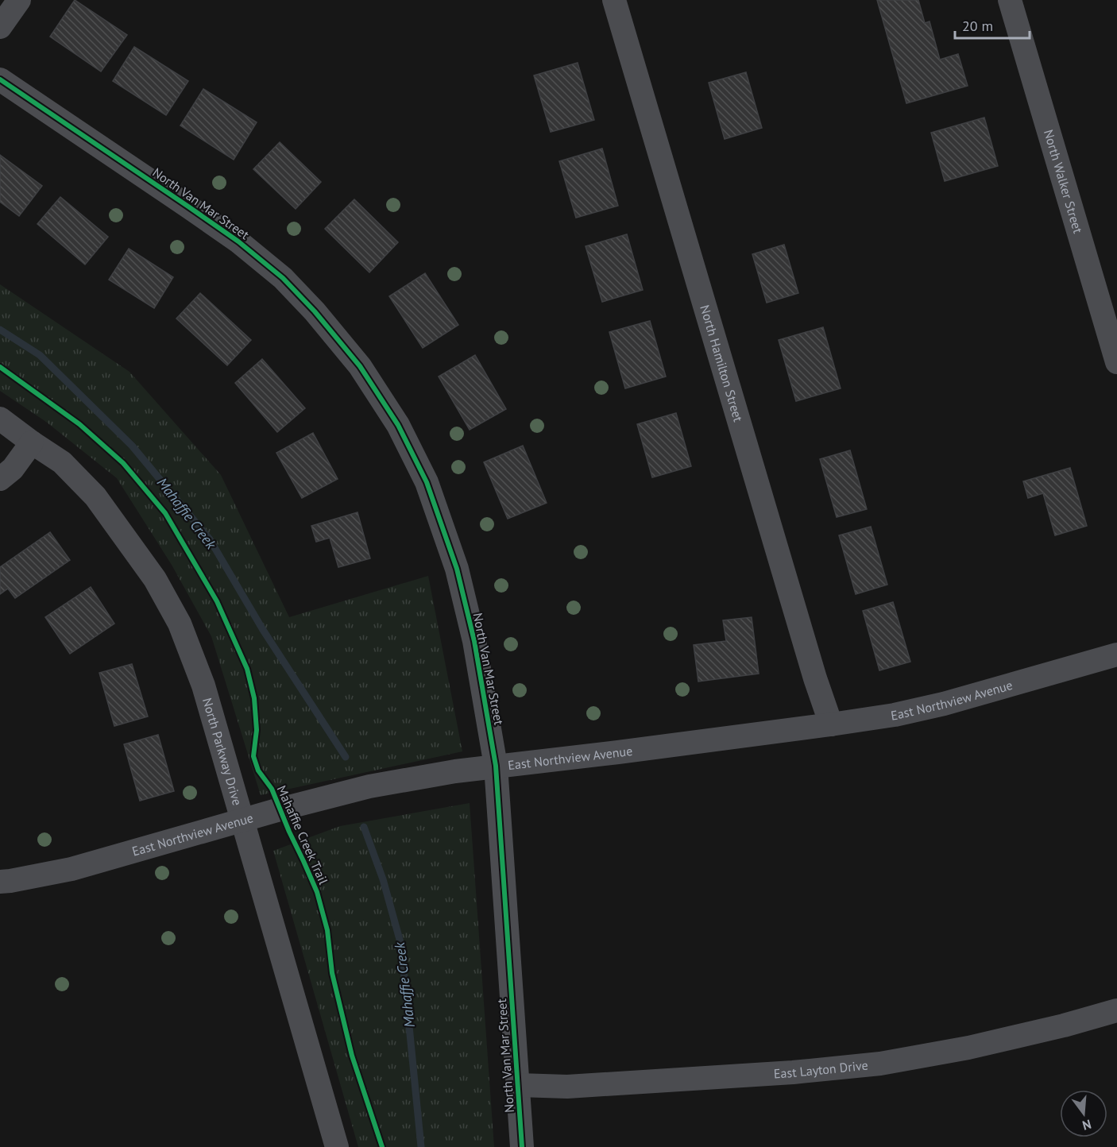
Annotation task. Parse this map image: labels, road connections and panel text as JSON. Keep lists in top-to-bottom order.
{
  "streets": {
    "street": [
      "North Walker Street",
      "North Van Mar Street",
      "North Hamilton Street",
      "East Northview Avenue",
      "North Parkway Drive",
      "East Layton Drive"
    ],
    "cycle path": ["Mahaffie Creek Trail"]
  },
  "crossings": [
    ["North Van Mar Street", "East Northview Avenue"],
    ["North Van Mar Street", "East Layton Drive"],
    ["North Hamilton Street", "East Northview Avenue"],
    ["East Northview Avenue", "North Parkway Drive"]
  ],
  "water": ["Mahaffie Creek"],
  "scale_bar": "20 m",
  "north": "bottom"
}
